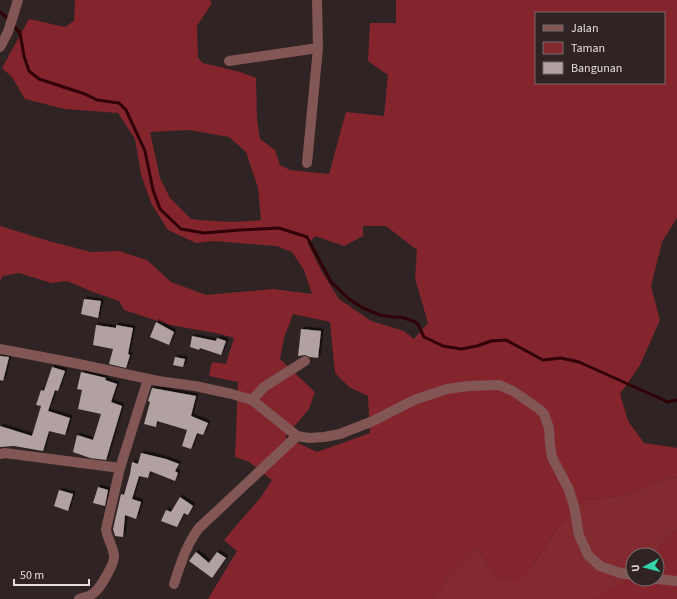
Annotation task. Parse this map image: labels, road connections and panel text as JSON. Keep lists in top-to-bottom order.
{
  "legend": ["Jalan", "Taman", "Bangunan"],
  "scale_bar": "50 m",
  "north": "left"
}
